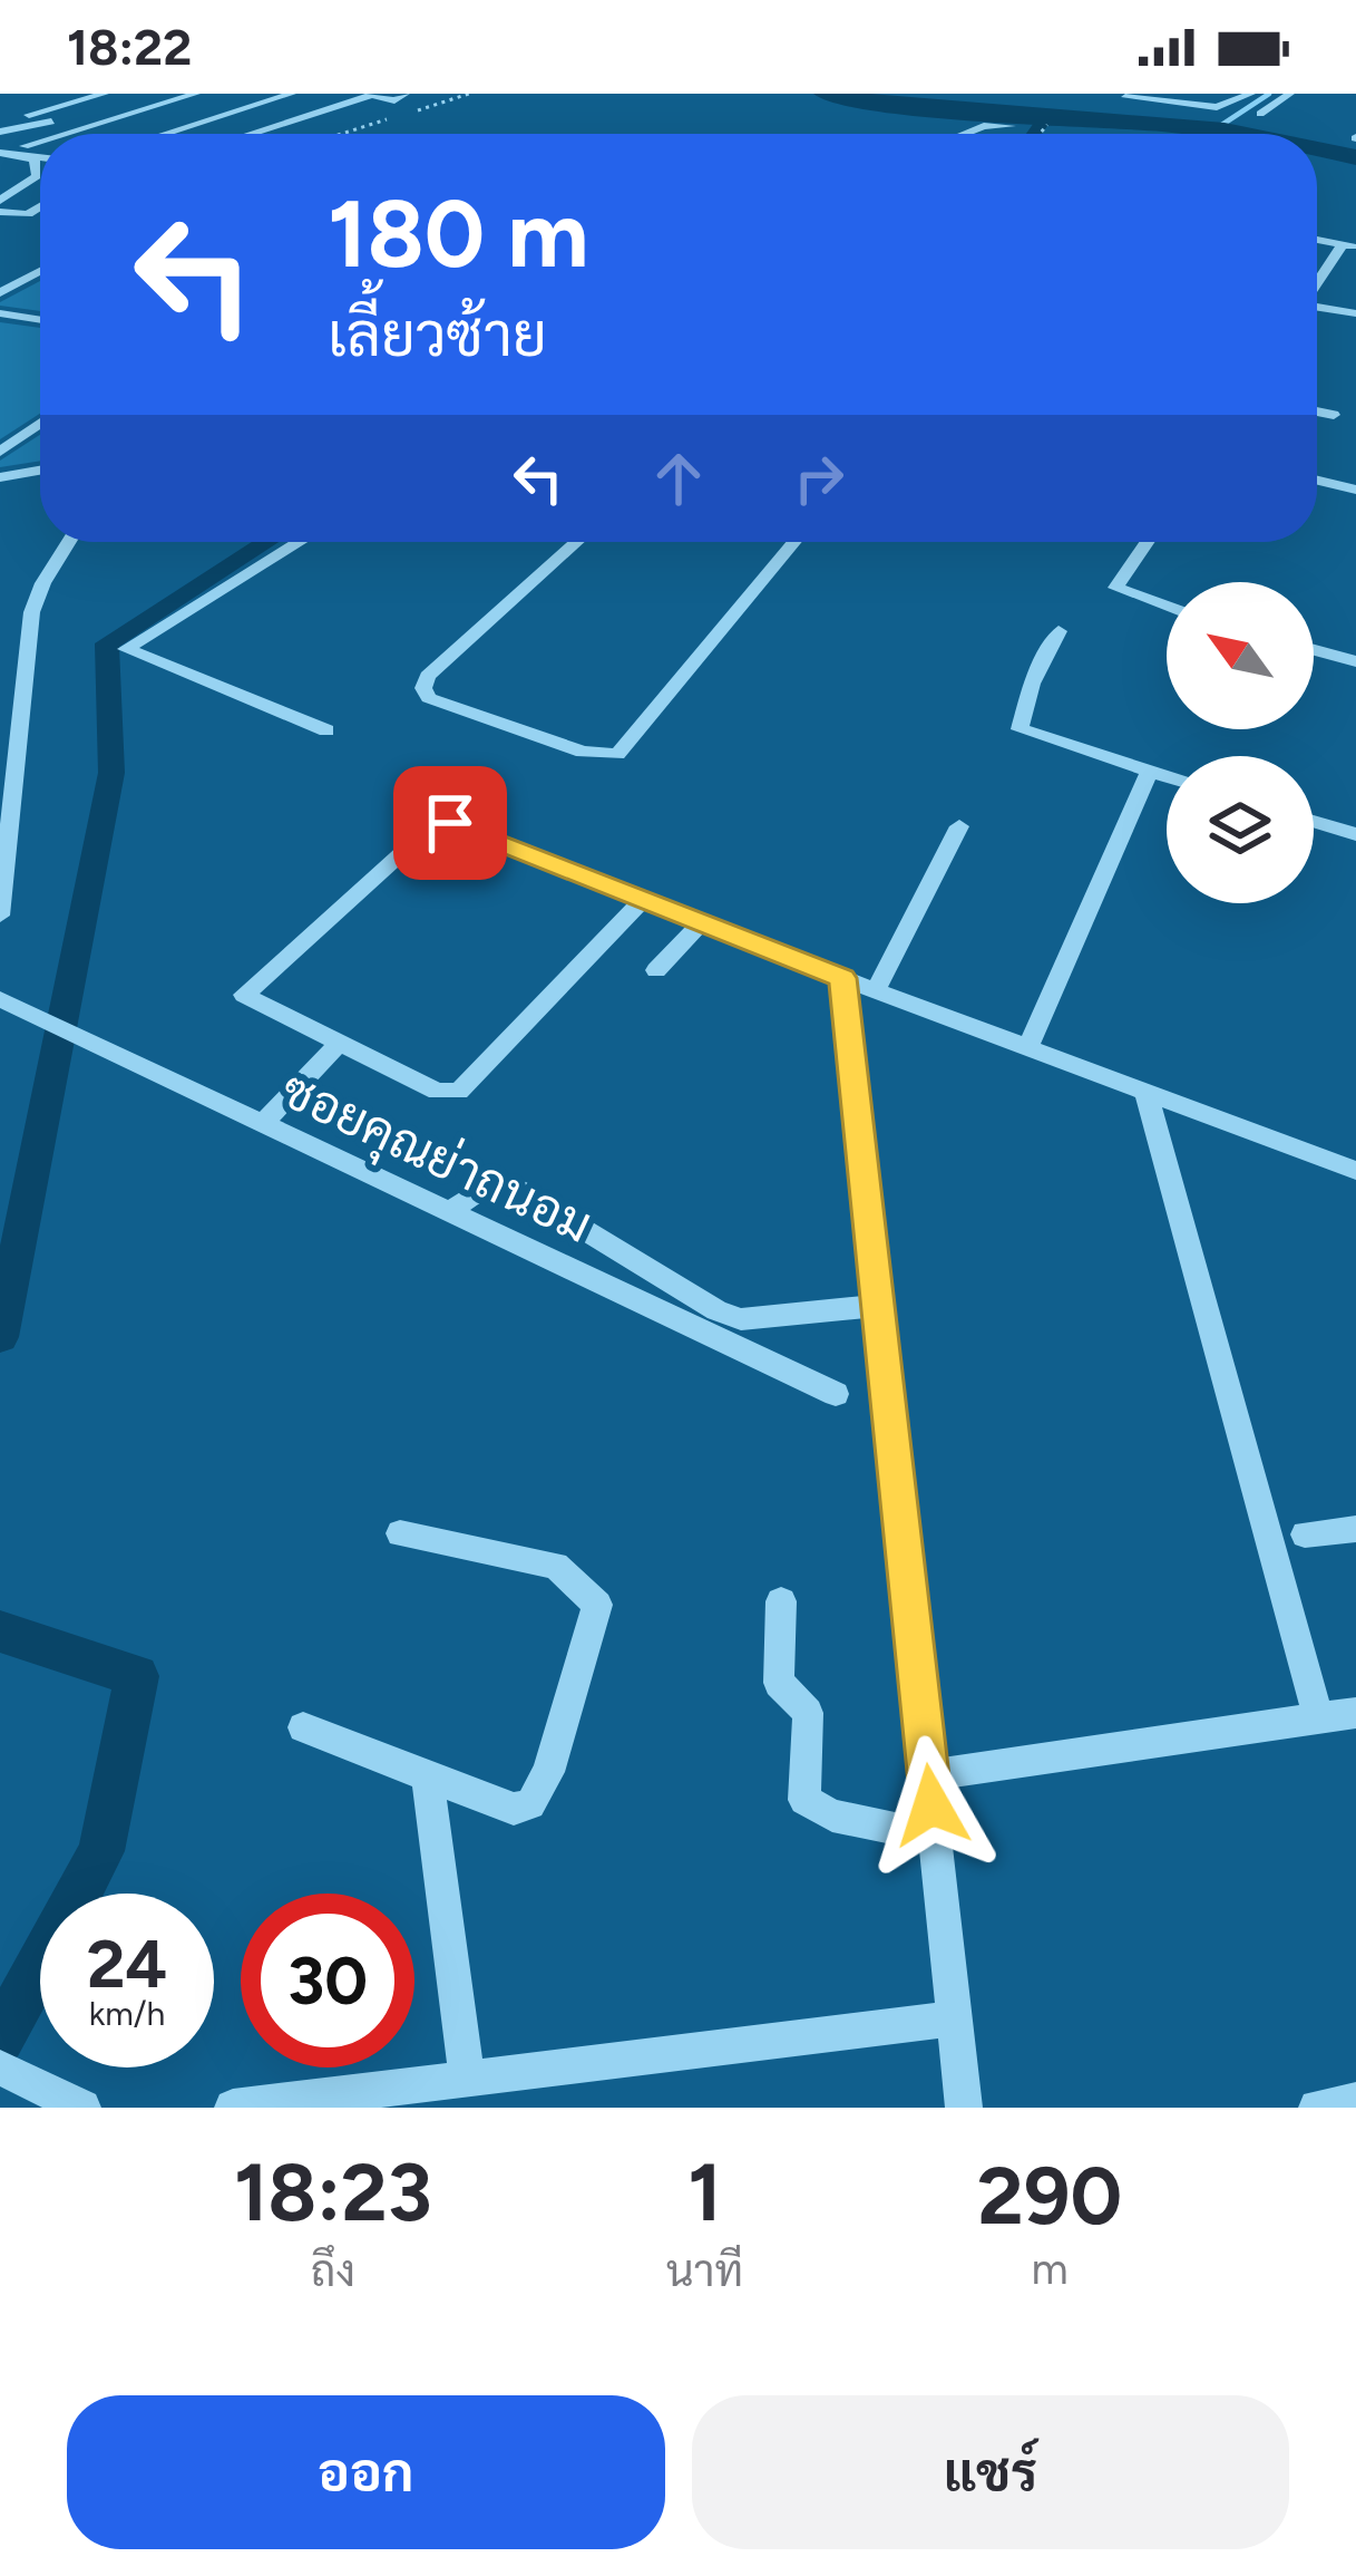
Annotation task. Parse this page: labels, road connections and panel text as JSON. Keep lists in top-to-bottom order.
{
  "streets": {
    "street": ["ซอยคุณย่าถนอม"]
  },
  "north": "top left",
  "page": {
    "status": "18:22",
    "turn": ["180 m", "เลี้ยวซ้าย"],
    "speed": "24 km/h",
    "limit": "30",
    "eta": [
      "18:23",
      "ถึง",
      "1",
      "นาที",
      "290",
      "m"
    ],
    "buttons": ["ออก", "แชร์"]
  }
}
